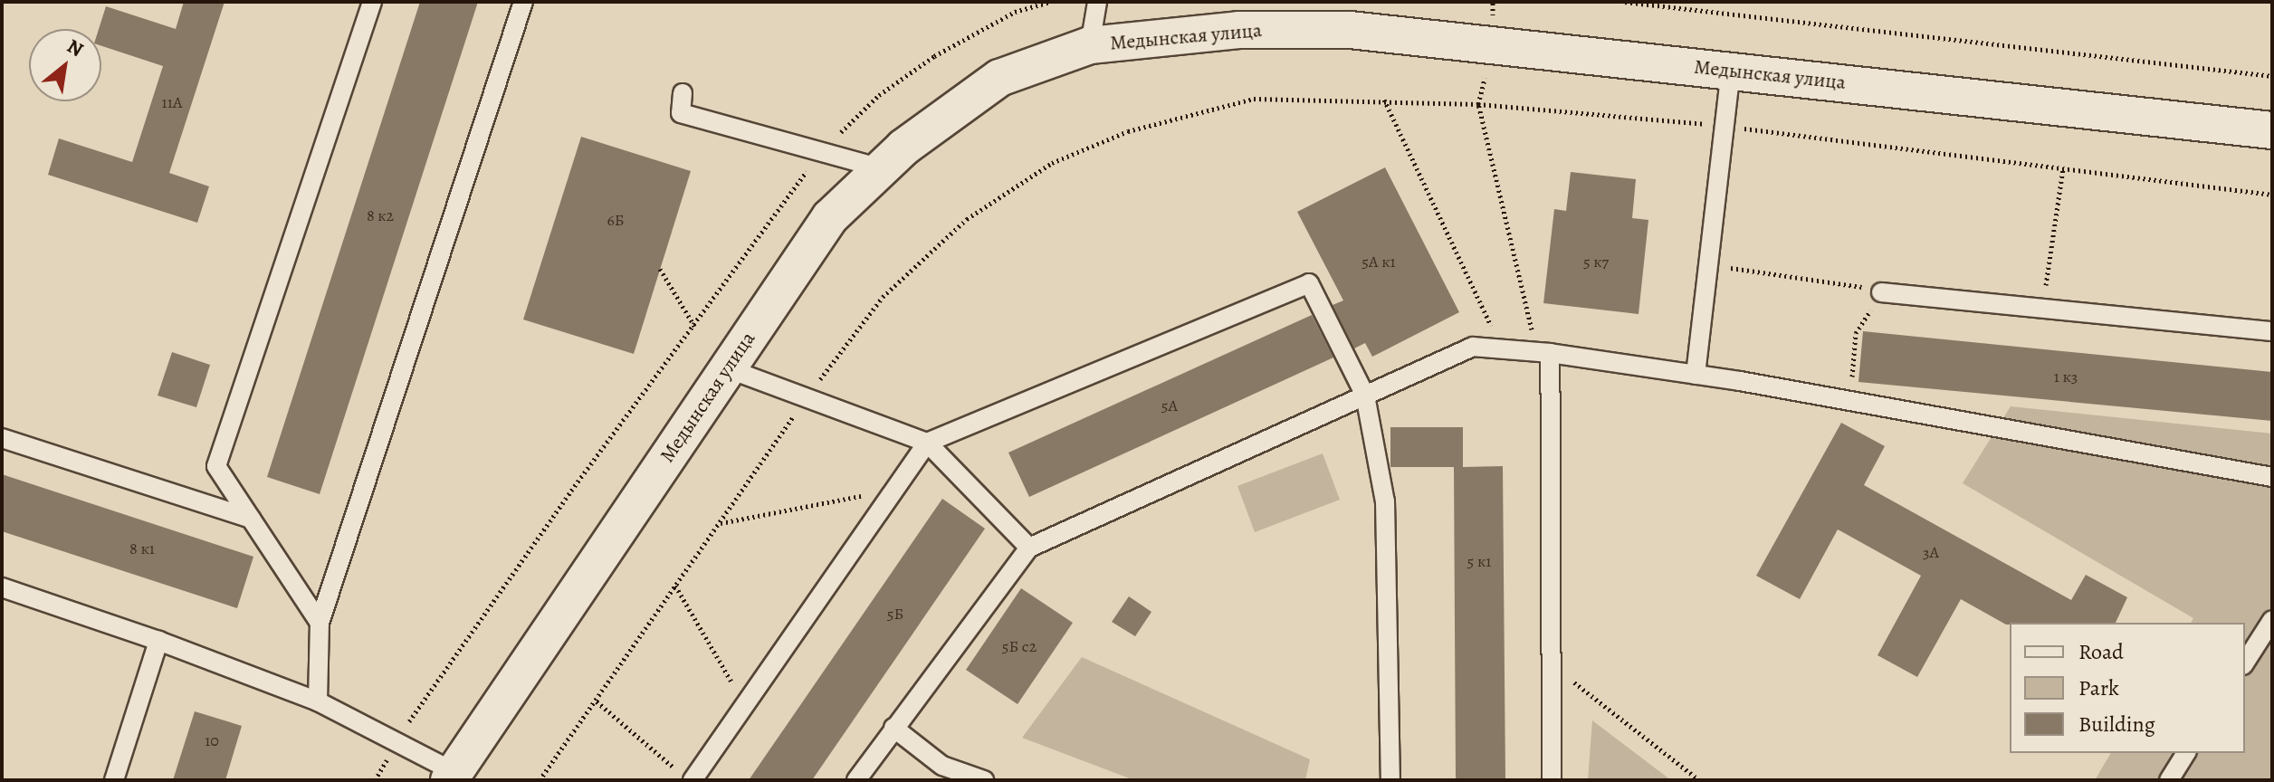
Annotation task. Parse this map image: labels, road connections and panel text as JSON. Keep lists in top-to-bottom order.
{
  "streets": {
    "street": ["Медынская улица"]
  },
  "house_numbers": [
    "11А",
    "8 к2",
    "6Б",
    "5А к1",
    "5 к7",
    "1 к3",
    "5А",
    "8 к1",
    "3А",
    "5 к1",
    "5Б",
    "5Б с2",
    "10"
  ],
  "legend": ["Road", "Park", "Building"],
  "north": "top right"
}
